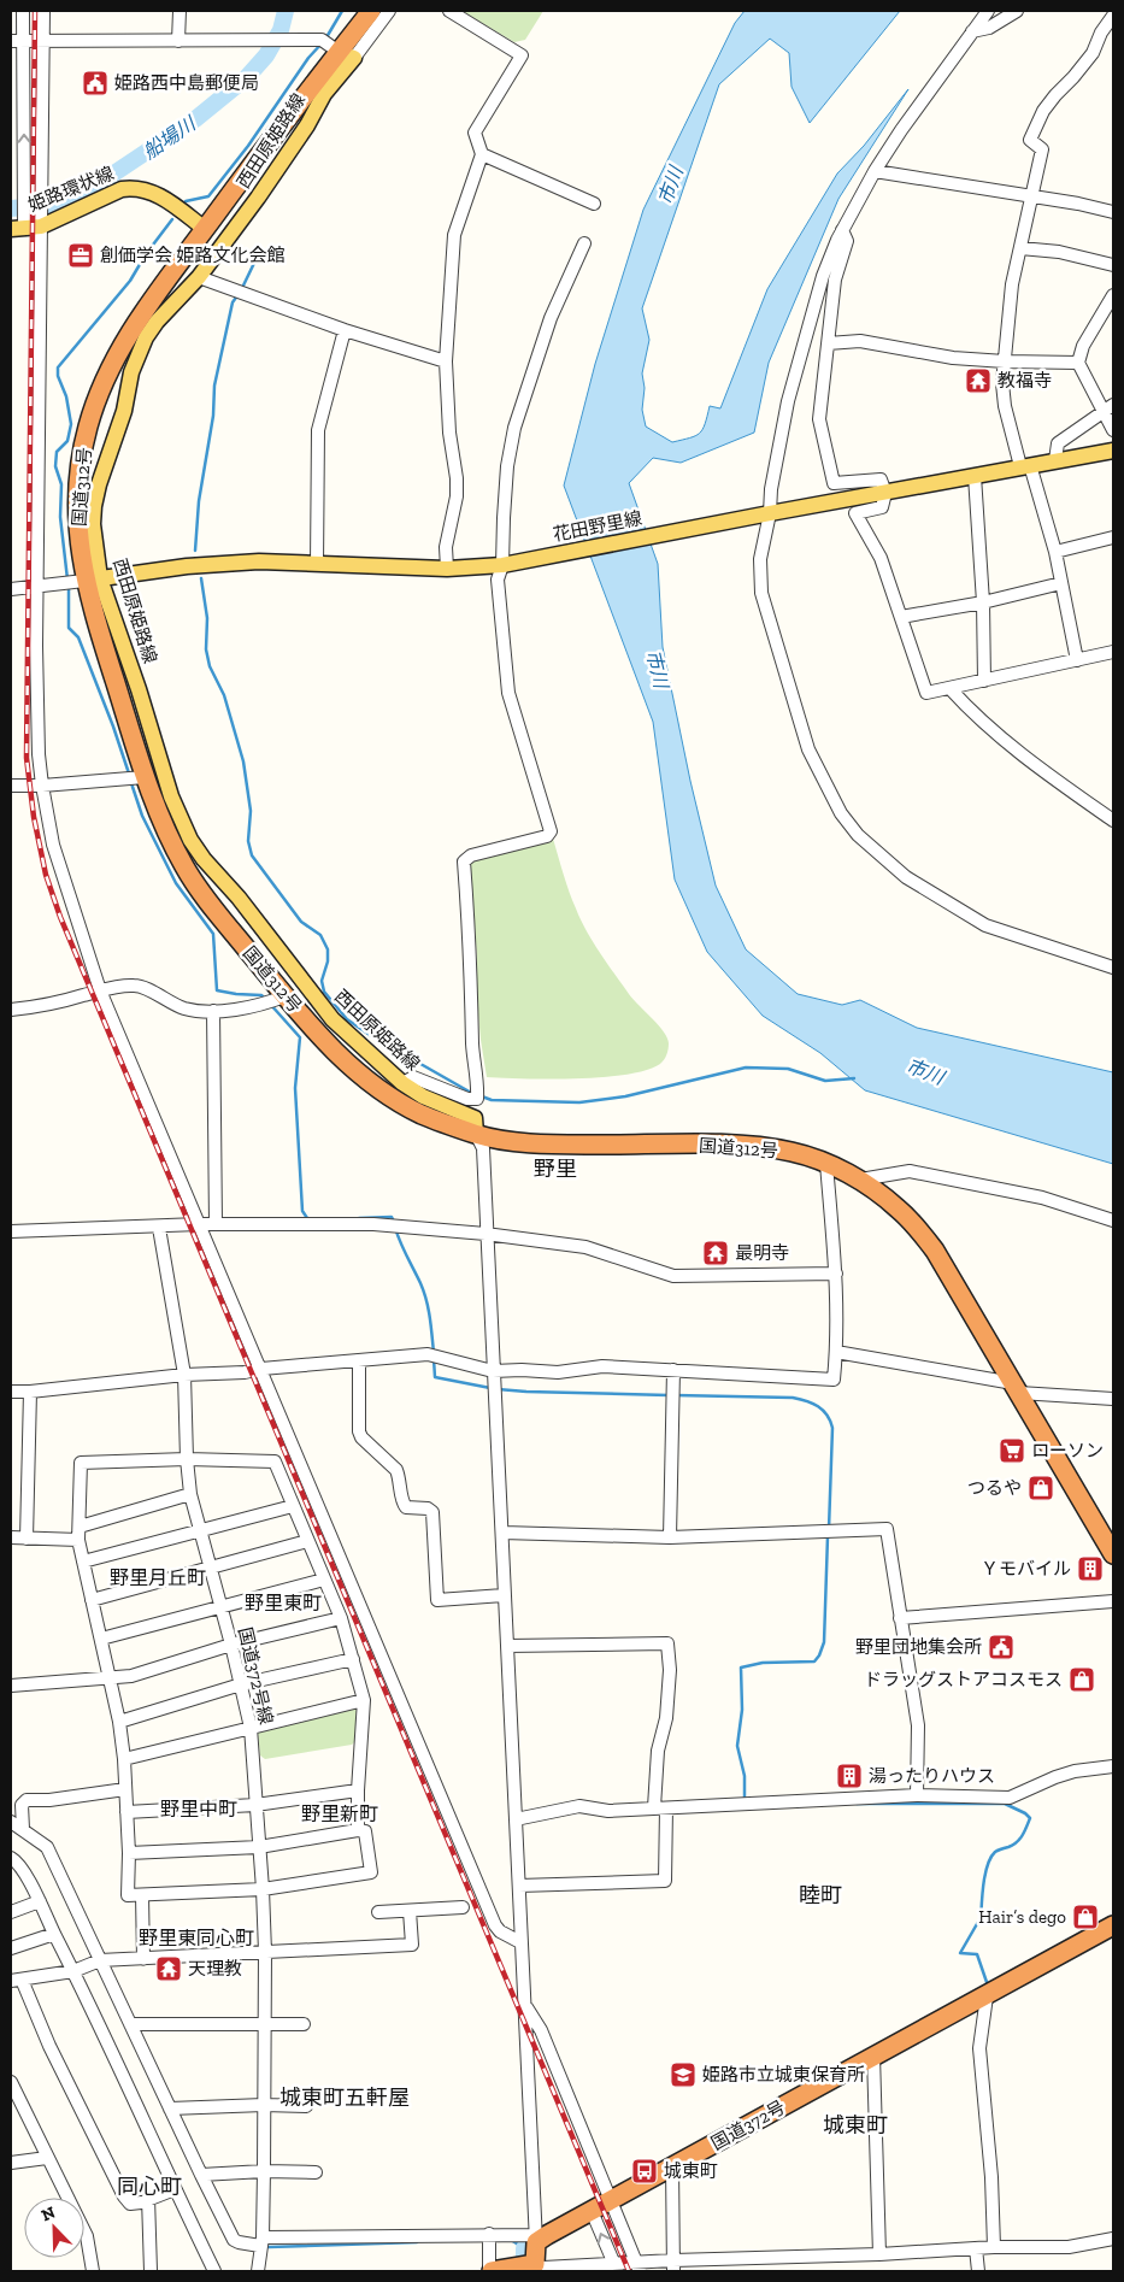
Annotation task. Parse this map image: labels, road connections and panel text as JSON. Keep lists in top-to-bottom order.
{
  "streets": {
    "highway": ["国道312号", "国道372号"],
    "main road": ["西田原姫路線", "姫路環状線", "花田野里線"],
    "street": ["国道372号線"]
  },
  "crossings": [
    ["西田原姫路線", "国道312号"],
    ["西田原姫路線", "花田野里線"],
    ["姫路環状線", "国道312号"],
    ["国道312号", "花田野里線"]
  ],
  "districts": [
    "野里",
    "野里月丘町",
    "野里東町",
    "野里中町",
    "野里新町",
    "睦町",
    "野里東同心町",
    "城東町五軒屋",
    "城東町",
    "同心町"
  ],
  "water": ["船場川", "市川"],
  "places": {
    "public building": ["姫路西中島郵便局", "野里団地集会所"],
    "office": ["創価学会 姫路文化会館"],
    "temple": ["教福寺", "最明寺", "天理教"],
    "supermarket": ["ローソン"],
    "shop": ["つるや", "ドラッグストアコスモス", "Hair’s dego"],
    "building": ["Ｙモバイル", "湯ったりハウス"],
    "school or university": ["姫路市立城東保育所"],
    "bus stop": ["城東町"]
  },
  "north": "top left"
}
